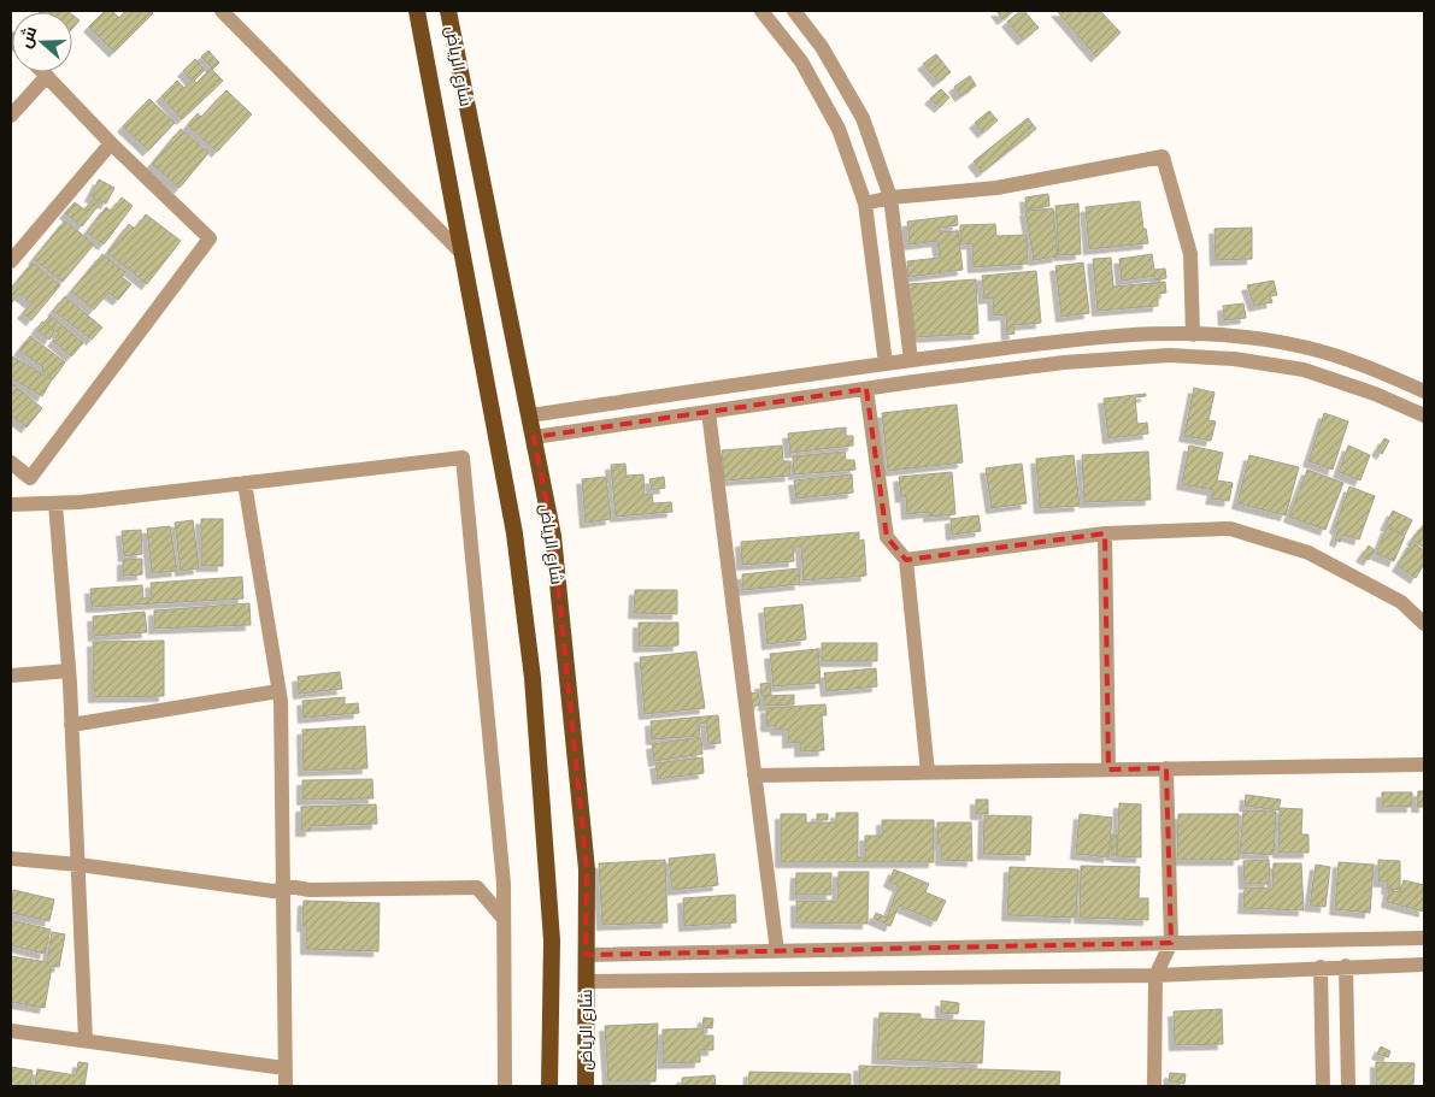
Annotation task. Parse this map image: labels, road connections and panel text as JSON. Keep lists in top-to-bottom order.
{
  "streets": {
    "main road": ["شارع الرياض"]
  },
  "north": "left"
}
